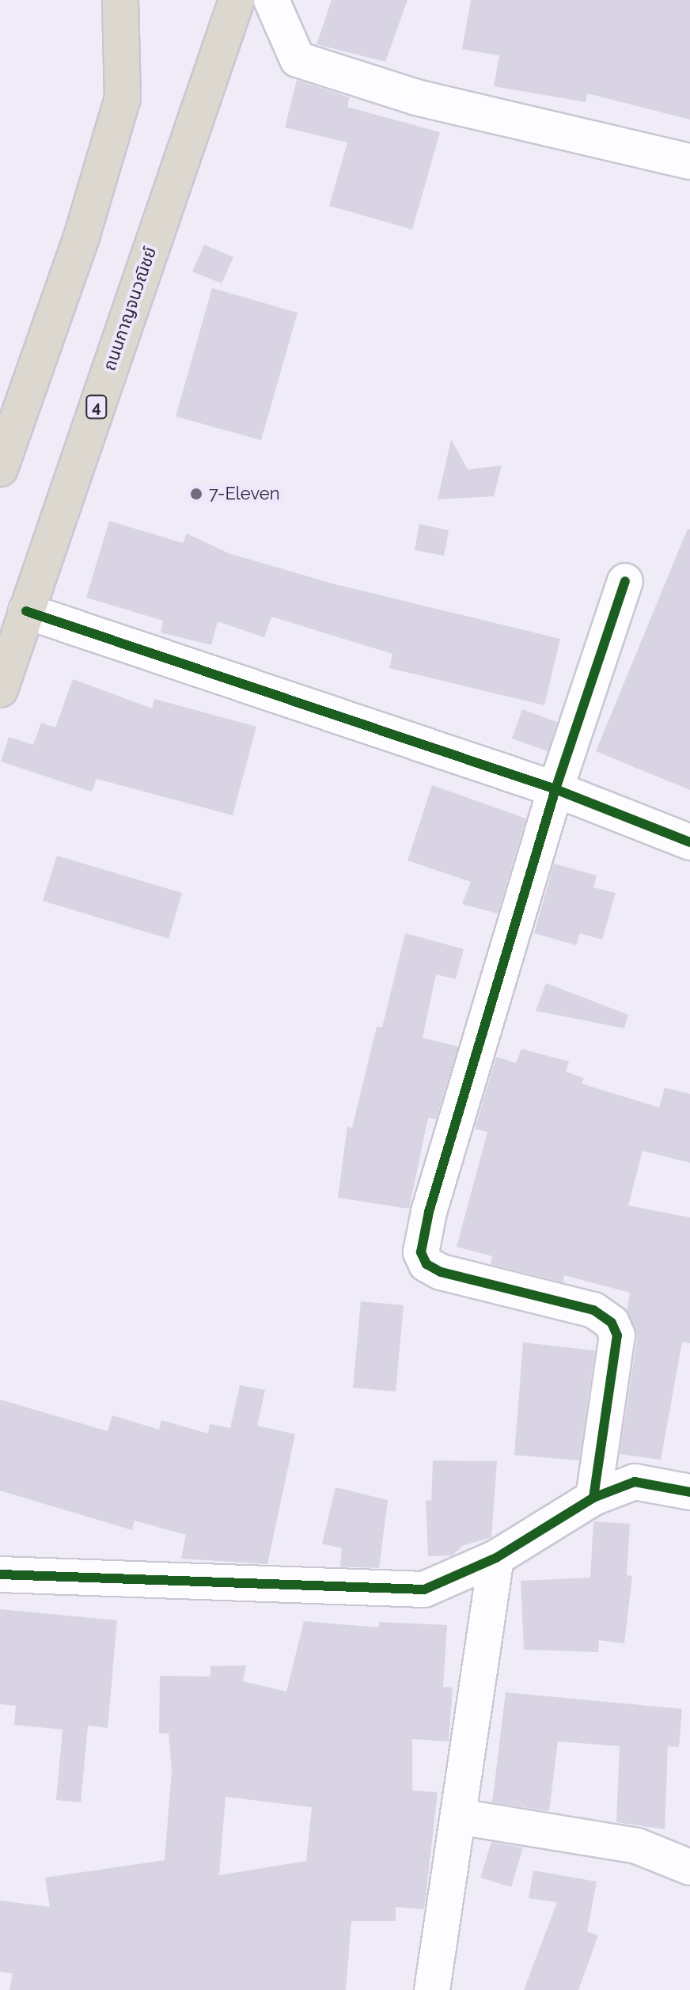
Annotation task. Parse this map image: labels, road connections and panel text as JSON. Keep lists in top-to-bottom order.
{
  "streets": {
    "highway": ["ถนนกาญจนวณิชย์", "4"]
  },
  "places": ["7-Eleven"]
}
